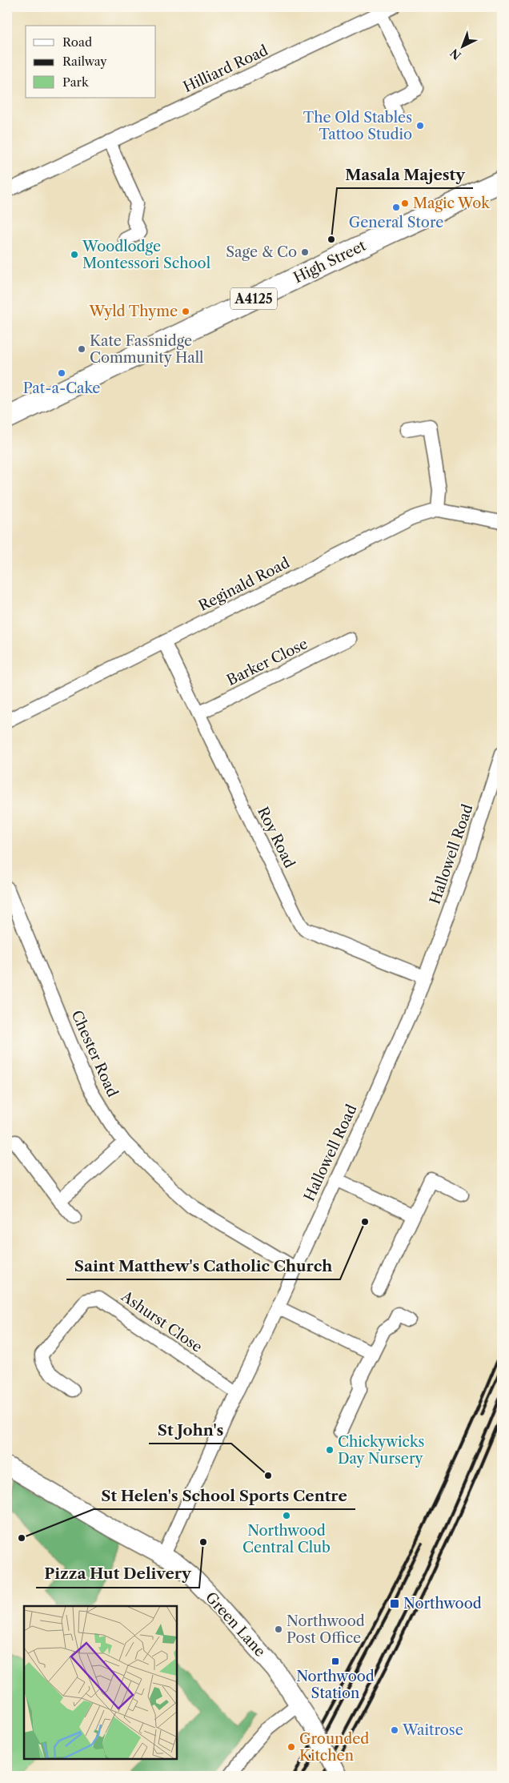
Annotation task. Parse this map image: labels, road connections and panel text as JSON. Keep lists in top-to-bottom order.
{
  "streets": {
    "main road": ["High Street", "A4125", "Green Lane"],
    "street": [
      "Hilliard Road",
      "Reginald Road",
      "Barker Close",
      "Roy Road",
      "Hallowell Road",
      "Chester Road",
      "Ashurst Close"
    ]
  },
  "crossings": [
    ["Reginald Road", "Roy Road"],
    ["Barker Close", "Roy Road"],
    ["Roy Road", "Hallowell Road"],
    ["Hallowell Road", "Chester Road"],
    ["Hallowell Road", "Ashurst Close"],
    ["Hallowell Road", "Green Lane"]
  ],
  "places": {
    "other": [
      "The Old Stables Tattoo Studio",
      "Magic Wok",
      "General Store",
      "Masala Majesty",
      "Sage & Co",
      "Woodlodge Montessori School",
      "Wyld Thyme",
      "Kate Fassnidge Community Hall",
      "Pat-a-Cake",
      "Saint Matthew's Catholic Church",
      "Chickywicks Day Nursery",
      "St John's",
      "Northwood Central Club",
      "St Helen's School Sports Centre",
      "Pizza Hut Delivery",
      "Northwood Post Office",
      "Waitrose",
      "Grounded Kitchen"
    ],
    "transit": ["Northwood", "Northwood Station"]
  },
  "legend": ["Road", "Railway", "Park"],
  "north": "bottom left"
}
